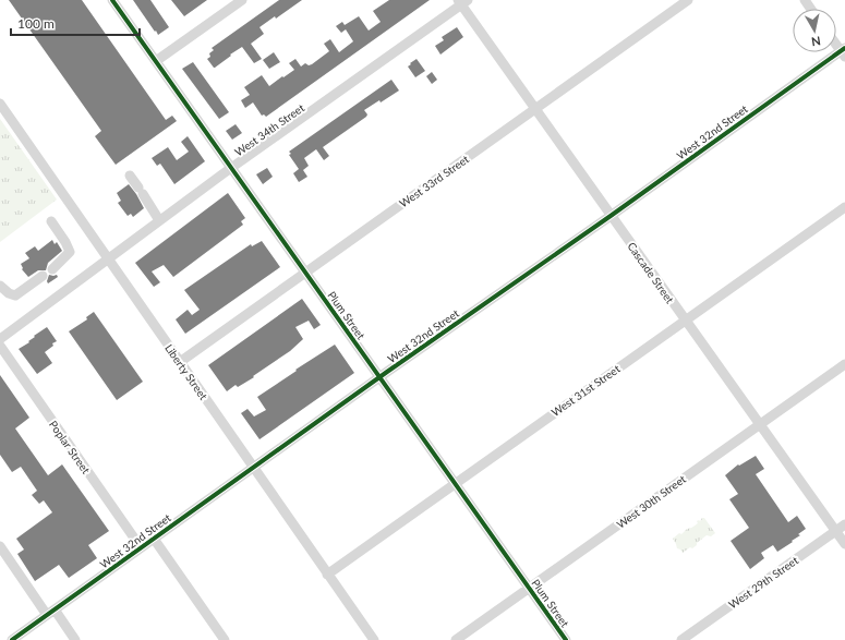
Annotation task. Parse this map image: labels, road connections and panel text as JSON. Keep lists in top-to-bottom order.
{
  "streets": {
    "street": [
      "West 34th Street",
      "West 32nd Street",
      "West 33rd Street",
      "Cascade Street",
      "Plum Street",
      "Liberty Street",
      "West 31st Street",
      "Poplar Street",
      "West 30th Street",
      "West 29th Street"
    ]
  },
  "crossings": [
    ["West 34th Street", "Cascade Street"],
    ["West 34th Street", "Plum Street"],
    ["West 34th Street", "Liberty Street"],
    ["West 32nd Street", "Cascade Street"],
    ["West 32nd Street", "Plum Street"],
    ["West 32nd Street", "Liberty Street"],
    ["West 32nd Street", "Poplar Street"],
    ["West 33rd Street", "Cascade Street"],
    ["West 33rd Street", "Plum Street"],
    ["West 33rd Street", "Liberty Street"],
    ["Cascade Street", "West 31st Street"],
    ["Cascade Street", "West 30th Street"],
    ["Cascade Street", "West 29th Street"],
    ["Plum Street", "West 31st Street"],
    ["Plum Street", "West 30th Street"],
    ["Liberty Street", "West 31st Street"]
  ],
  "scale_bar": "100 m",
  "north": "bottom"
}
